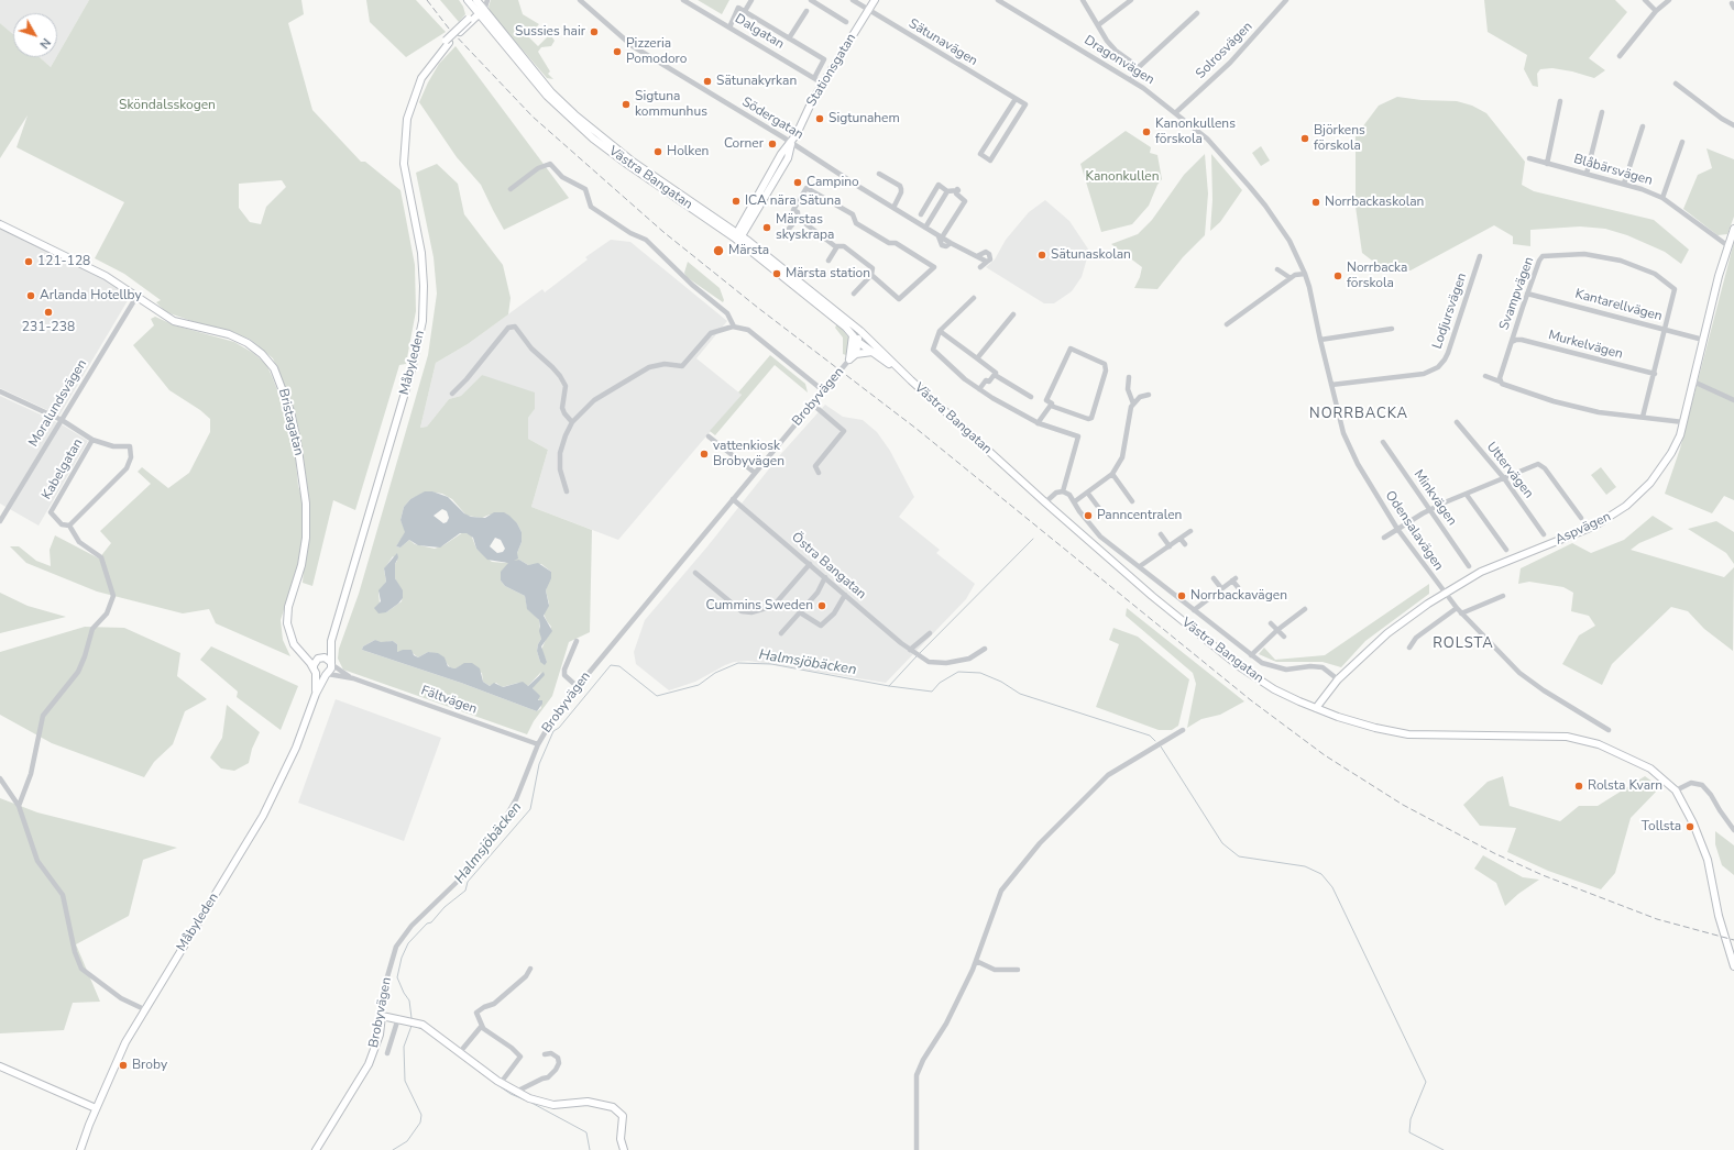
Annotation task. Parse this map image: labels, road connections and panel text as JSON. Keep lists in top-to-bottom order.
{
  "streets": {
    "street": [
      "Dalgatan",
      "Sätunavägen",
      "Solrosvägen",
      "Dragonvägen",
      "Stationsgatan",
      "Södergatan",
      "Blåbärsvägen",
      "Västra Bangatan",
      "Svampvägen",
      "Kantarellvägen",
      "Lodjursvägen",
      "Murkelvägen",
      "Måbyleden",
      "Brobyvägen",
      "Moralundsvägen",
      "Bristagatan",
      "Kabelgatan",
      "Uttervägen",
      "Minkvägen",
      "Aspvägen",
      "Odensalavägen",
      "Östra Bangatan",
      "Fältvägen"
    ]
  },
  "crossings": [
    ["Dalgatan", "Stationsgatan"],
    ["Sätunavägen", "Stationsgatan"],
    ["Solrosvägen", "Dragonvägen"],
    ["Dragonvägen", "Odensalavägen"],
    ["Stationsgatan", "Södergatan"],
    ["Stationsgatan", "Västra Bangatan"],
    ["Blåbärsvägen", "Aspvägen"],
    ["Västra Bangatan", "Måbyleden"],
    ["Västra Bangatan", "Brobyvägen"],
    ["Västra Bangatan", "Aspvägen"],
    ["Svampvägen", "Kantarellvägen"],
    ["Svampvägen", "Murkelvägen"],
    ["Kantarellvägen", "Aspvägen"],
    ["Lodjursvägen", "Odensalavägen"],
    ["Måbyleden", "Bristagatan"],
    ["Måbyleden", "Fältvägen"],
    ["Brobyvägen", "Östra Bangatan"],
    ["Brobyvägen", "Fältvägen"],
    ["Moralundsvägen", "Bristagatan"],
    ["Bristagatan", "Fältvägen"],
    ["Aspvägen", "Odensalavägen"]
  ],
  "districts": ["NORRBACKA", "ROLSTA"],
  "water": ["Halmsjöbäcken"],
  "parks": ["Sköndalsskogen", "Kanonkullen"],
  "places": [
    "Sussies hair",
    "Pizzeria Pomodoro",
    "Sätunakyrkan",
    "Sigtuna kommunhus",
    "Sigtunahem",
    "Kanonkullens förskola",
    "Björkens förskola",
    "Corner",
    "Holken",
    "Campino",
    "ICA nära Sätuna",
    "Norrbackaskolan",
    "Märstas skyskrapa",
    "Märsta",
    "Sätunaskolan",
    "121-128",
    "Märsta station",
    "Norrbacka förskola",
    "Arlanda Hotellby",
    "231-238",
    "vattenkiosk Brobyvägen",
    "Panncentralen",
    "Norrbackavägen",
    "Cummins Sweden",
    "Rolsta Kvarn",
    "Tollsta",
    "Broby"
  ],
  "north": "bottom right"
}
